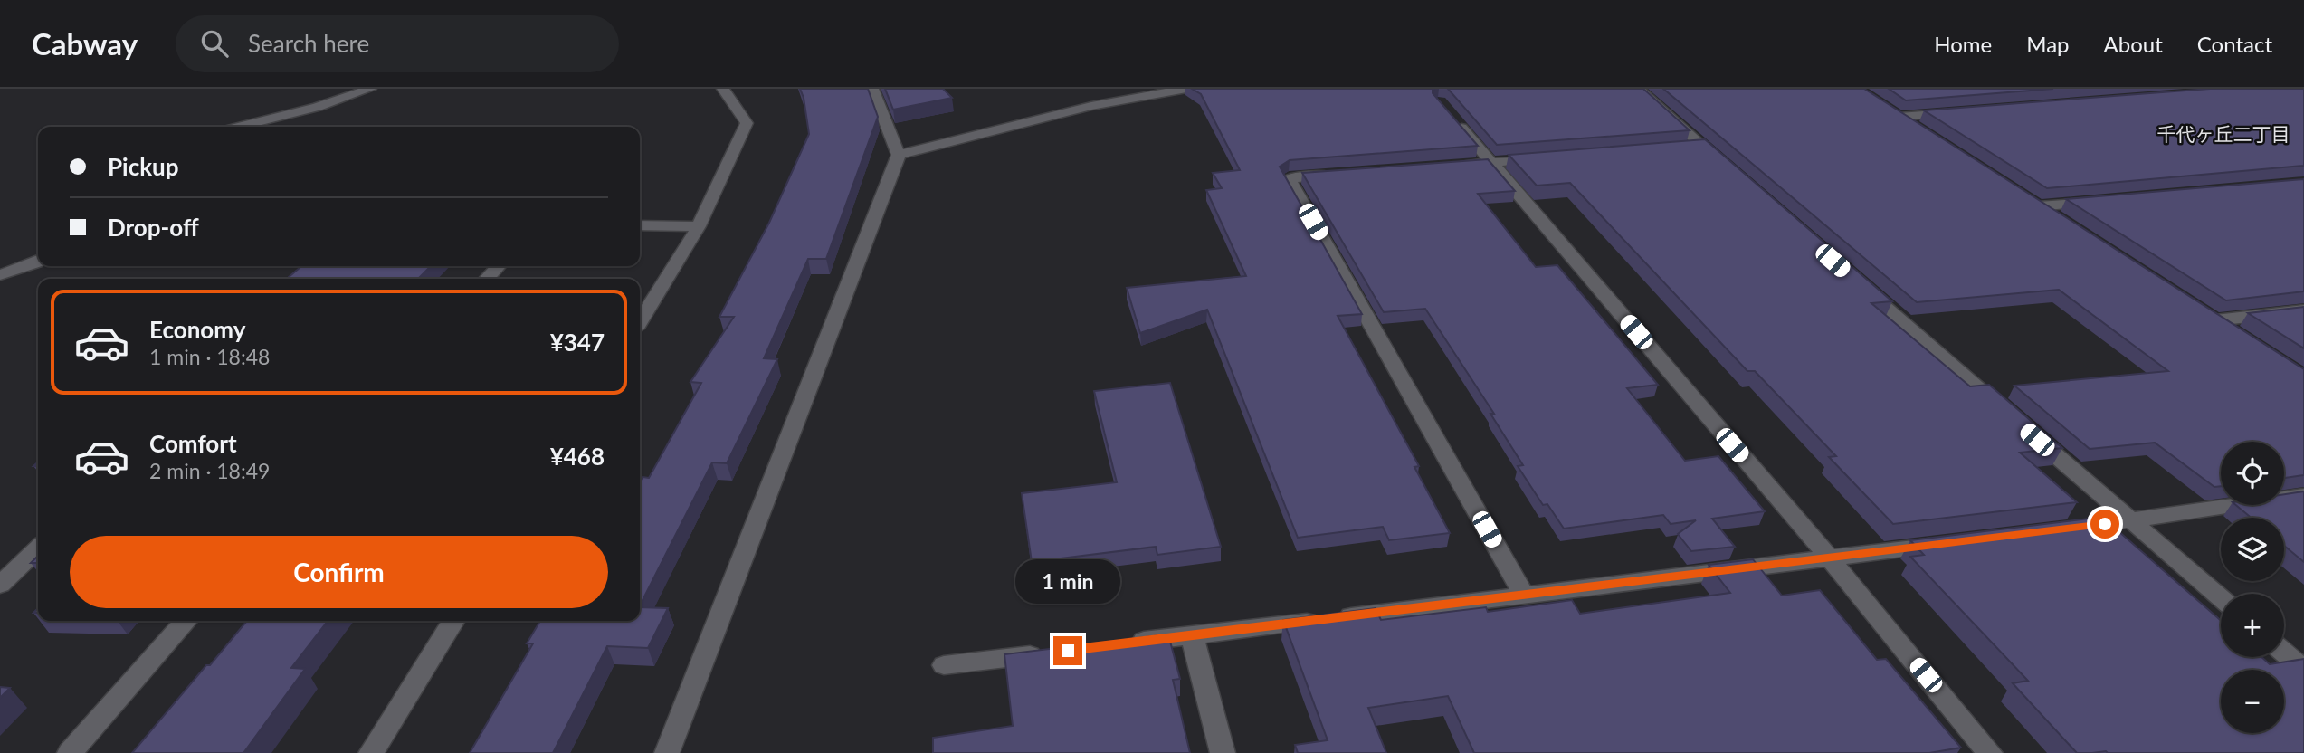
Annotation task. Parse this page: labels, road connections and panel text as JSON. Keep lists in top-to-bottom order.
{
  "districts": ["千代ヶ丘二丁目"],
  "page": {
    "header": "Cabway",
    "search": "Search here",
    "nav": [
      "Home",
      "Map",
      "About",
      "Contact"
    ],
    "banner": ["Pickup", "Drop-off"],
    "list": [
      {
        "name": "Economy",
        "note": "1 min · 18:48",
        "value": "¥347"
      },
      {
        "name": "Comfort",
        "note": "2 min · 18:49",
        "value": "¥468"
      }
    ],
    "map_buttons": ["+", "−"],
    "buttons": "Confirm",
    "bubble": "1 min"
  }
}
